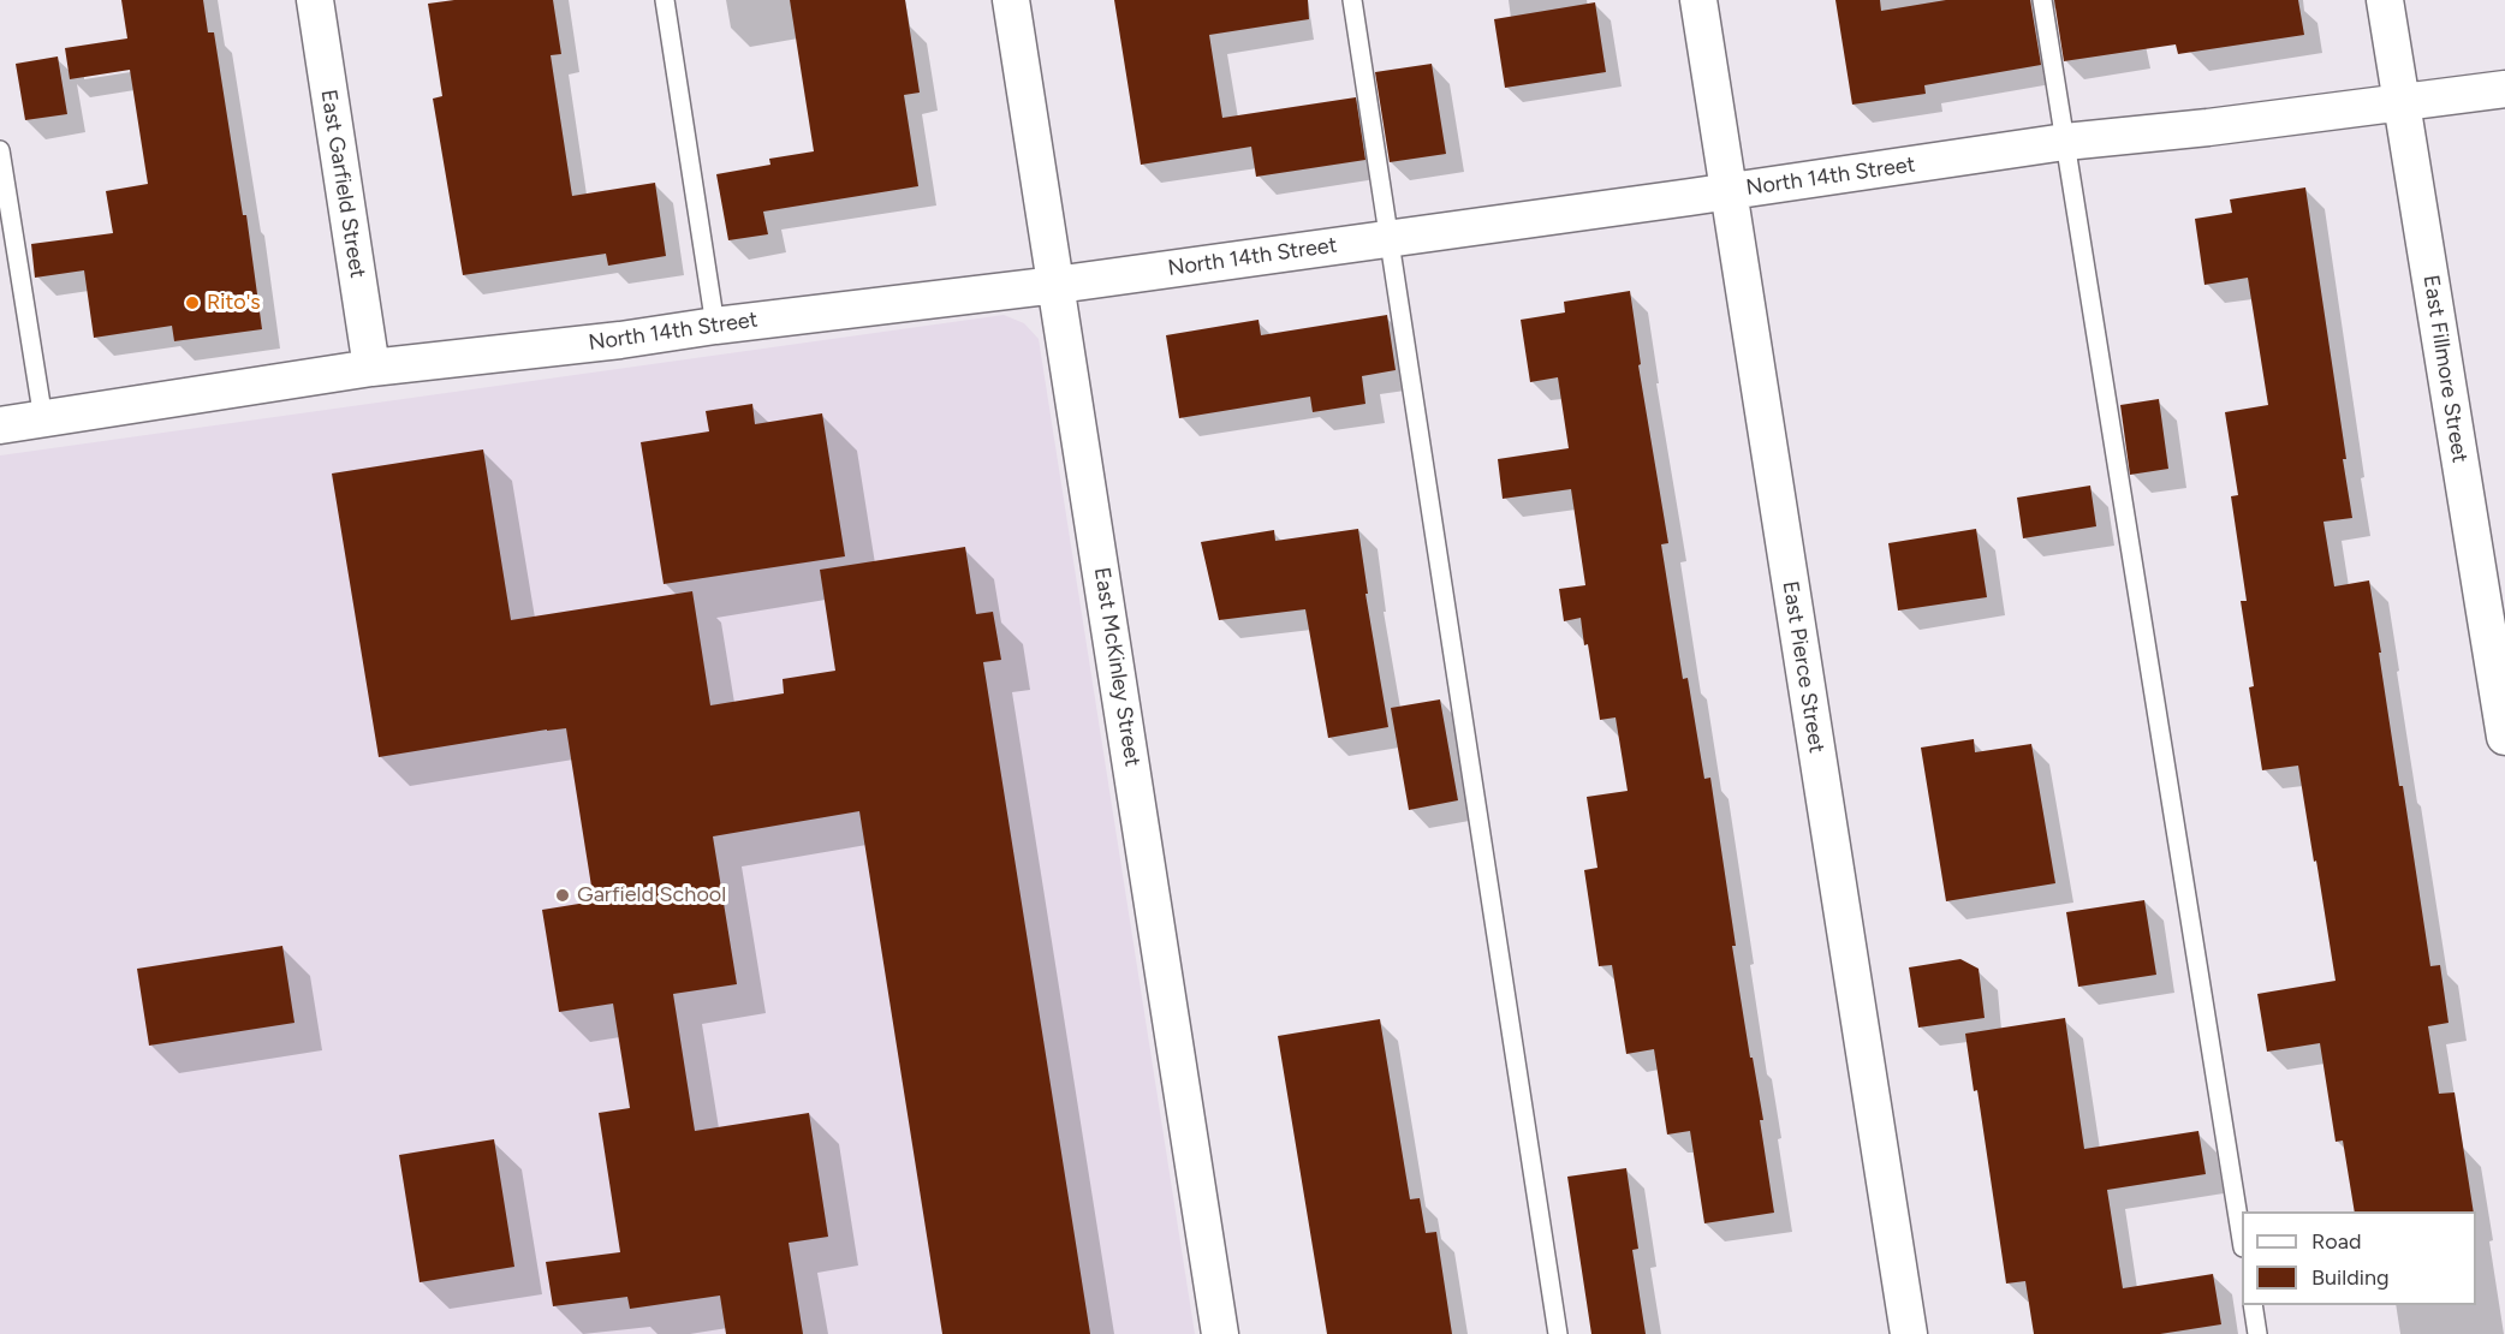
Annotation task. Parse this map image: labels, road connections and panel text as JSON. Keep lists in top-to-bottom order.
{
  "streets": {
    "street": [
      "North 14th Street",
      "East Garfield Street",
      "East Fillmore Street",
      "East McKinley Street",
      "East Pierce Street"
    ]
  },
  "crossings": [
    ["North 14th Street", "East Garfield Street"],
    ["North 14th Street", "East Fillmore Street"],
    ["North 14th Street", "East McKinley Street"],
    ["North 14th Street", "East Pierce Street"]
  ],
  "places": ["Rito's", "Garfield School"],
  "legend": ["Road", "Building"]
}
